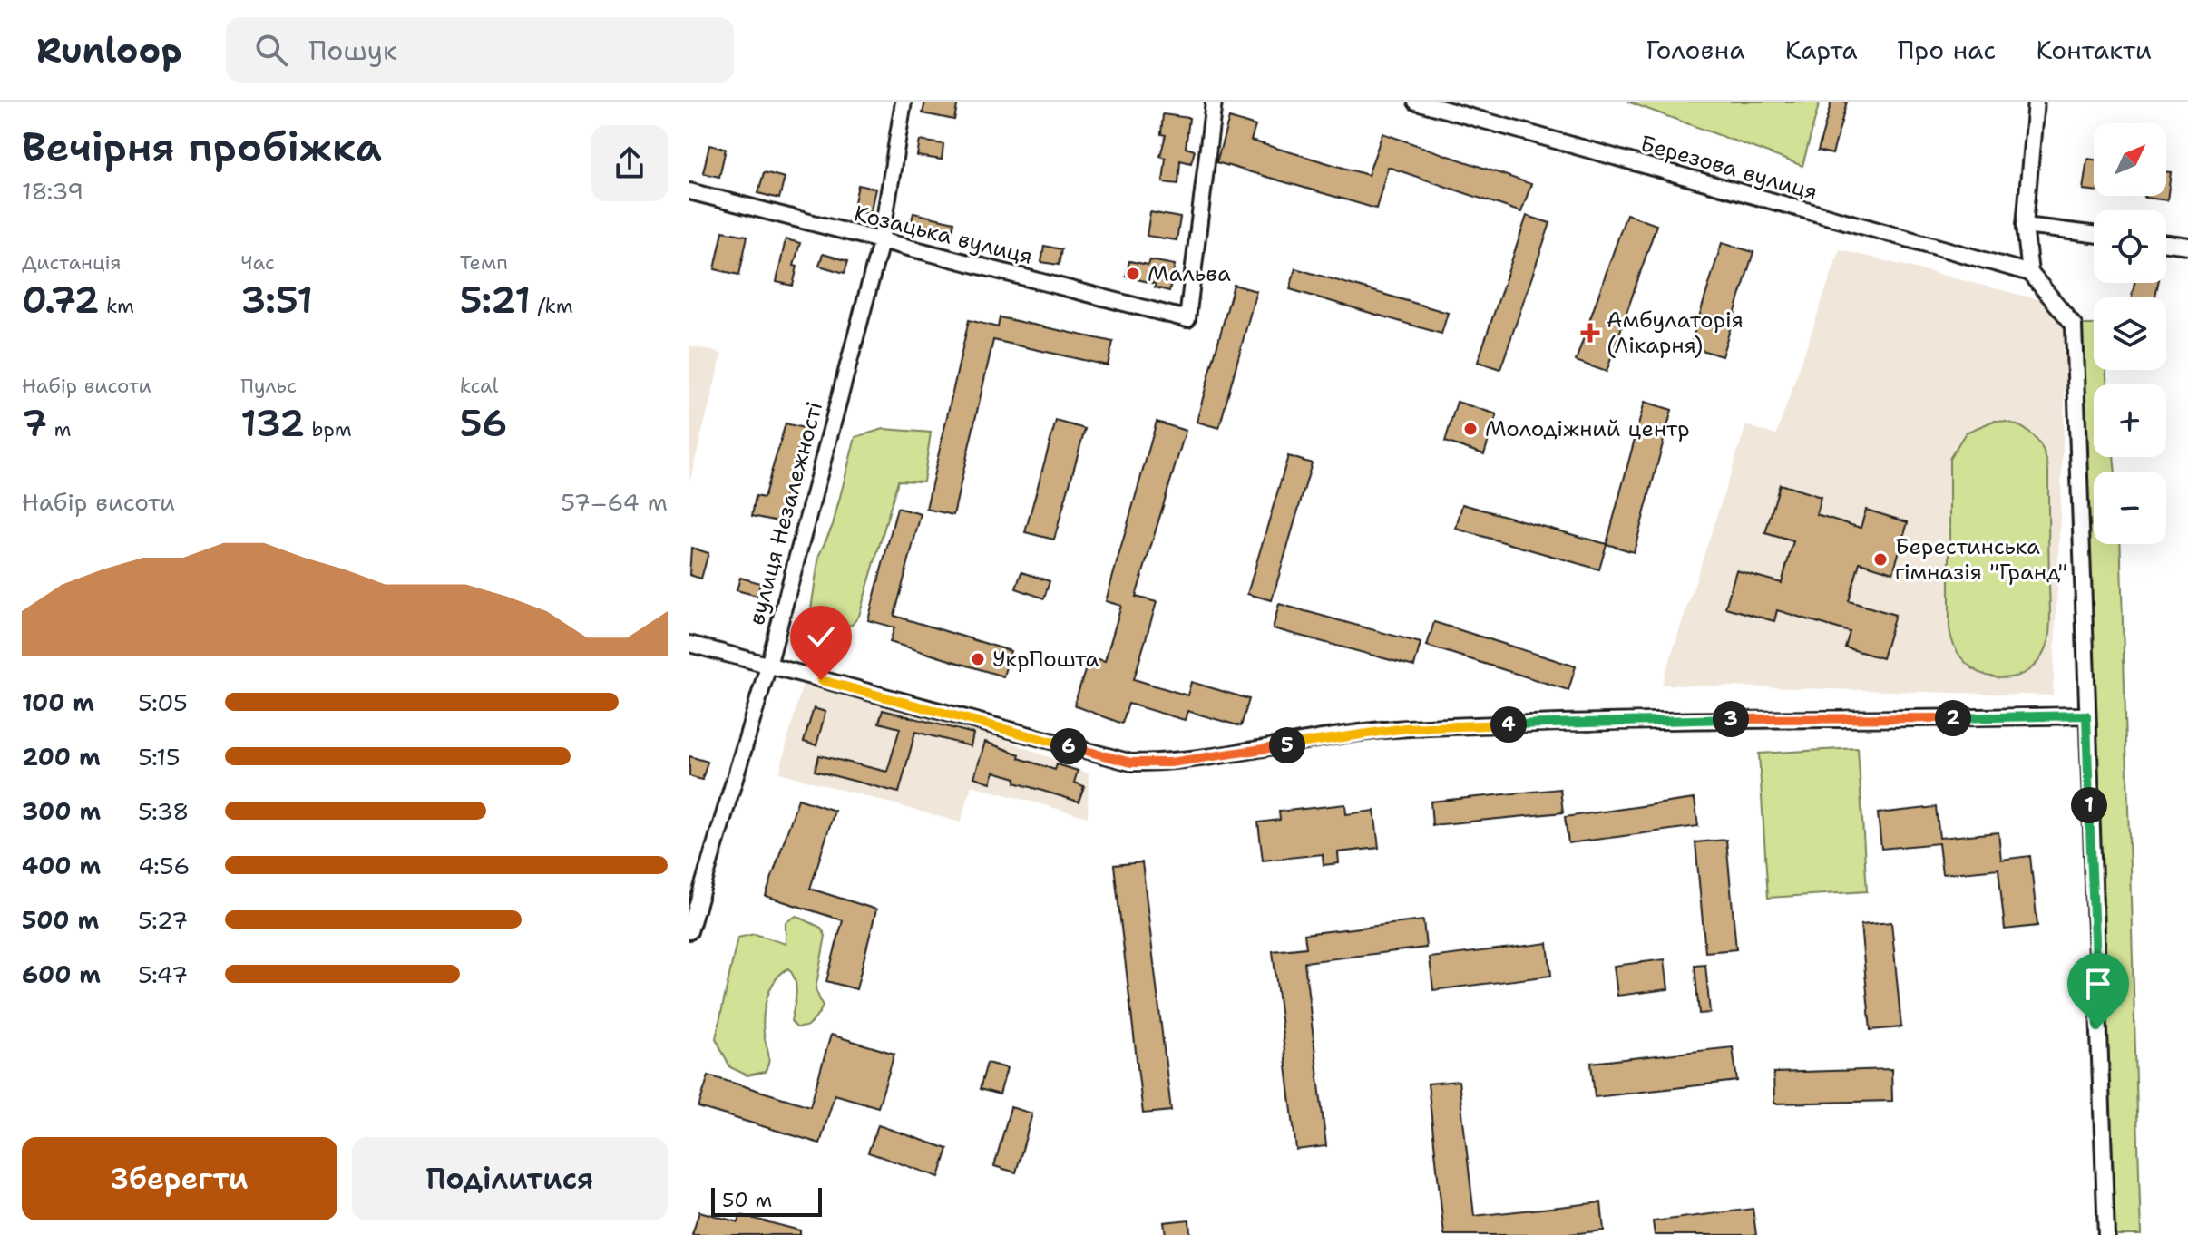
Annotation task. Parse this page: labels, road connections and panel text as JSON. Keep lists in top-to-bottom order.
{
  "streets": {
    "street": ["Березова вулиця", "Козацька вулиця", "вулиця Незалежності"]
  },
  "crossings": [
    ["Козацька вулиця", "вулиця Незалежності"]
  ],
  "places": {
    "other": [
      "Мальва",
      "Молодіжний центр",
      "Берестинська гімназія \"Гранд\"",
      "УкрПошта"
    ],
    "health": ["Амбулаторія (Лікарня)"]
  },
  "scale_bar": "50 m",
  "north": "top right",
  "page": {
    "header": "Runloop",
    "search": "Пошук",
    "nav": [
      "Головна",
      "Карта",
      "Про нас",
      "Контакти"
    ],
    "heading": ["Вечірня пробіжка", "18:39"],
    "map_buttons": ["+", "−"],
    "stats": [
      ["Дистанція", "0.72 km"],
      ["Час", "3:51"],
      ["Темп", "5:21 /km"],
      ["Набір висоти", "7 m"],
      ["Пульс", "132 bpm"],
      ["kcal", "56"]
    ],
    "chart": ["Набір висоти", "57–64 m"],
    "list": [
      {
        "name": "100 m",
        "note": "5:05"
      },
      {
        "name": "200 m",
        "note": "5:15"
      },
      {
        "name": "300 m",
        "note": "5:38"
      },
      {
        "name": "400 m",
        "note": "4:56"
      },
      {
        "name": "500 m",
        "note": "5:27"
      },
      {
        "name": "600 m",
        "note": "5:47"
      }
    ],
    "pins": [
      "2",
      "3",
      "4",
      "5",
      "6",
      "1"
    ],
    "buttons": ["Зберегти", "Поділитися"],
    "scale": "50 m"
  }
}
